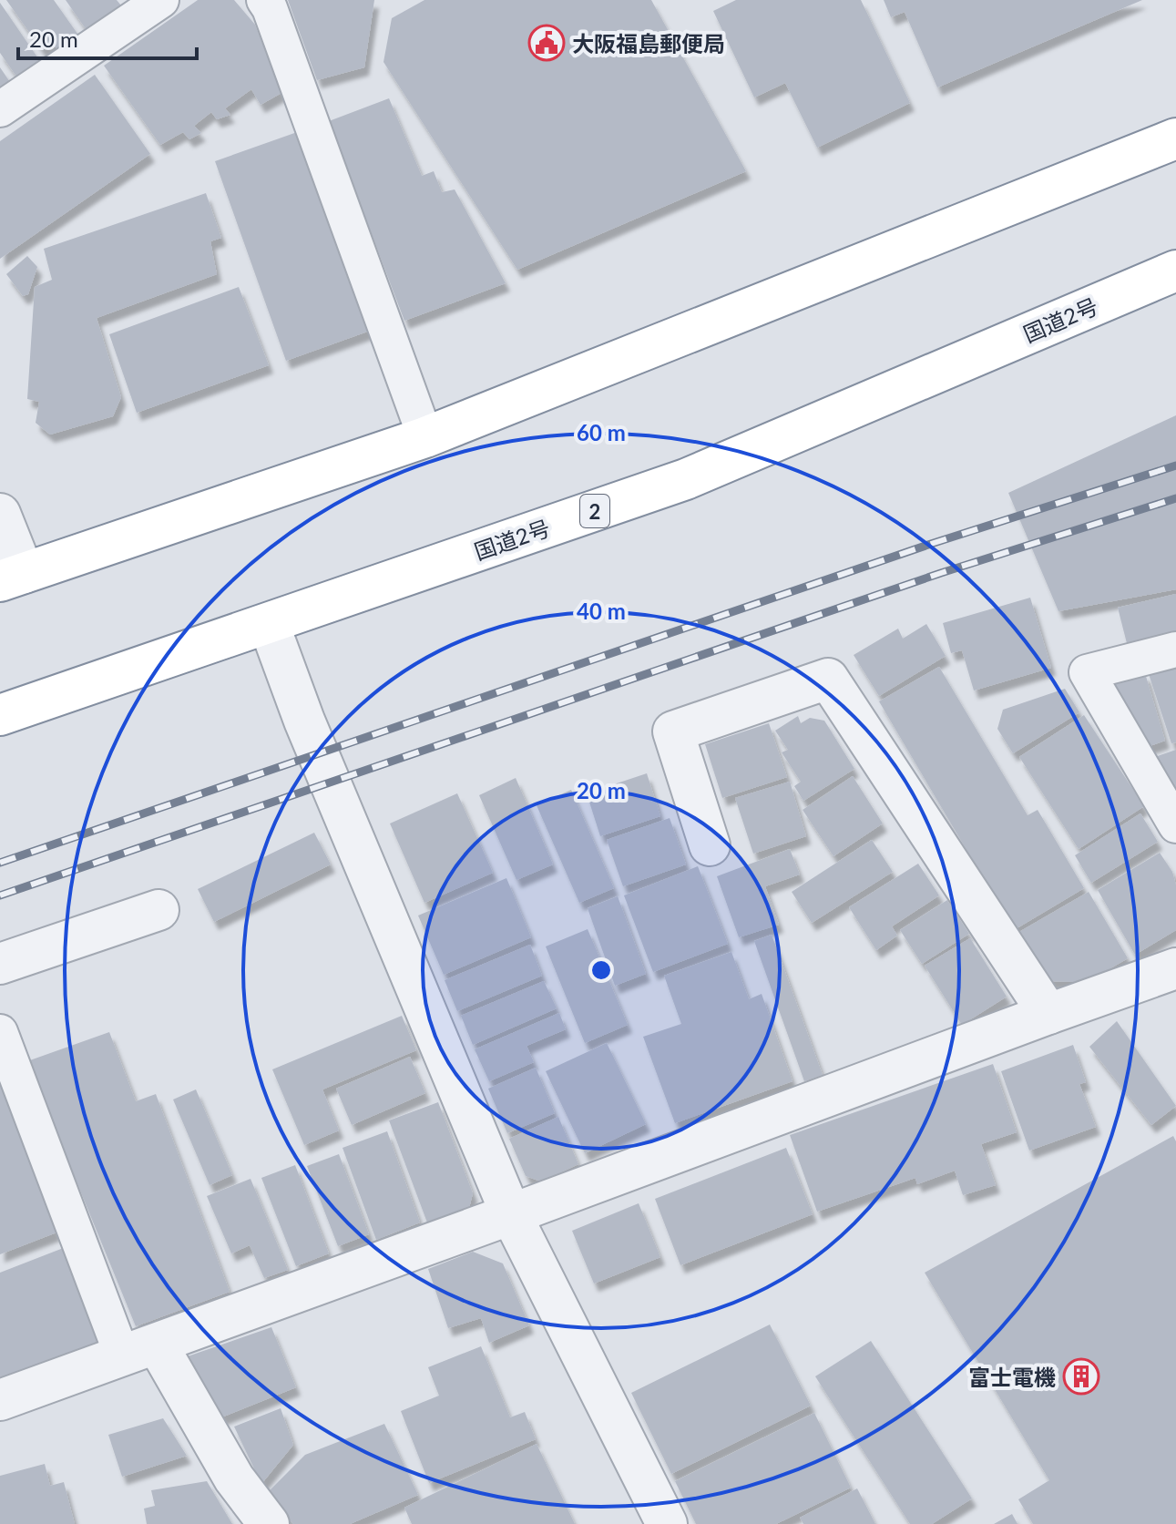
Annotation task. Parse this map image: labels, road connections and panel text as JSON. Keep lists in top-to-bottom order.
{
  "streets": {
    "highway": ["国道2号", "2"]
  },
  "places": {
    "public building": ["大阪福島郵便局"],
    "building": ["富士電機"]
  },
  "scale_bar": "20 m",
  "rings": ["60 m", "40 m", "20 m"]
}
